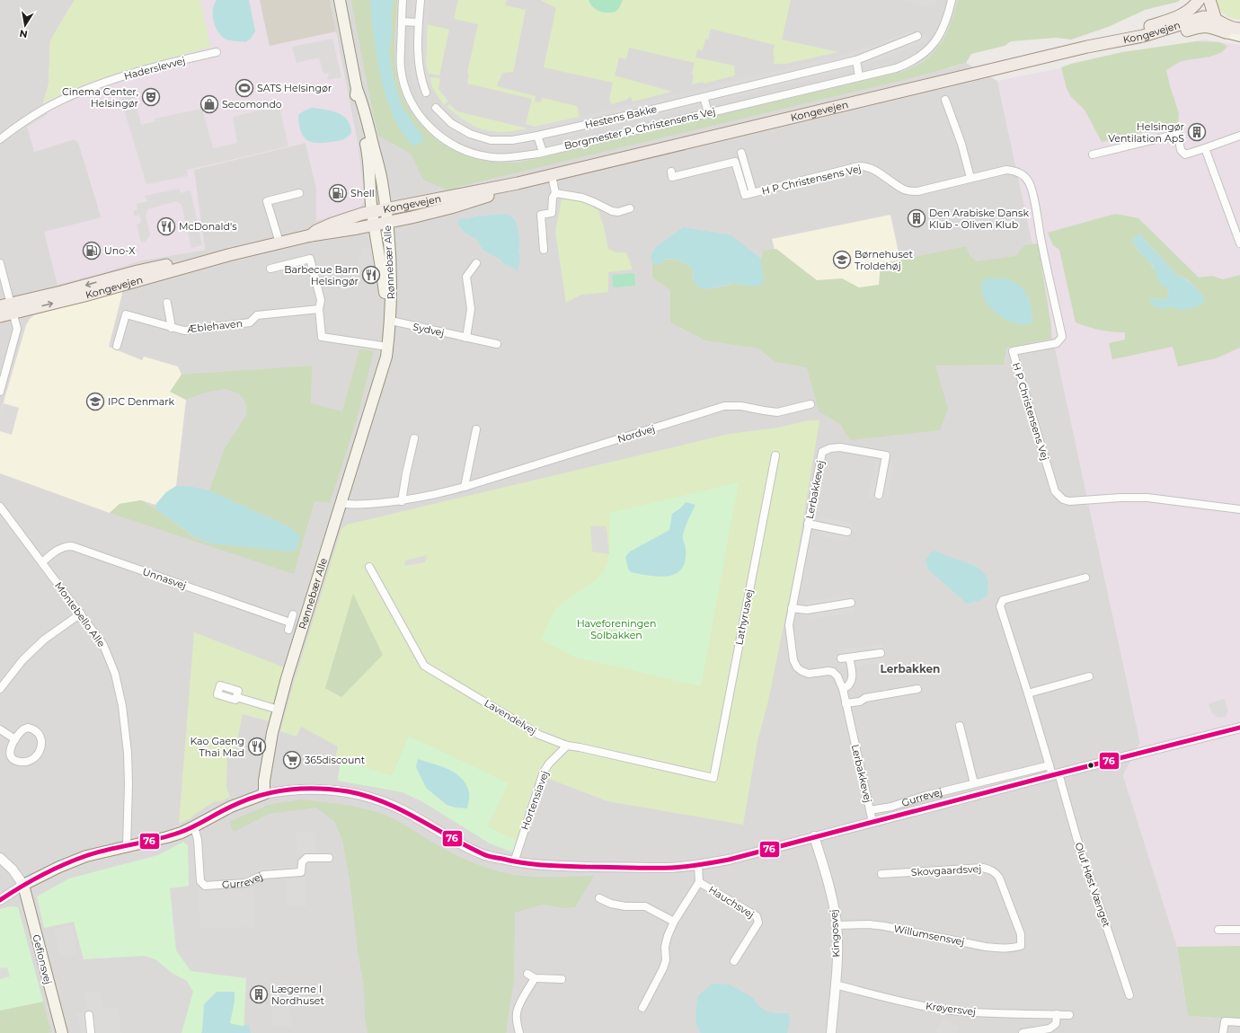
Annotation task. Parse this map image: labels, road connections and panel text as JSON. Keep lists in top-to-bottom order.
{
  "streets": {
    "main road": [
      "Kongevejen",
      "Rønnebær Alle",
      "Gurrevej",
      "Gefionsvej"
    ],
    "street": [
      "Haderslevvej",
      "Hestens Bakke",
      "Borgmester P. Christensens Vej",
      "H P Christensens Vej",
      "Æblehaven",
      "Sydvej",
      "Nordvej",
      "Lerbakkevej",
      "Unnasvej",
      "Montebello Alle",
      "Lathyrusvej",
      "Lavendelvej",
      "Hortensiavej",
      "Skovgaardsvej",
      "Oluf Høst Vænget",
      "Hauchsvej",
      "Kingosvej",
      "Willumsensvej",
      "Krøyersvej"
    ]
  },
  "crossings": [
    ["Kongevejen", "Rønnebær Alle"],
    ["Rønnebær Alle", "Sydvej"],
    ["Rønnebær Alle", "Nordvej"],
    ["Rønnebær Alle", "Gurrevej"],
    ["Lerbakkevej", "Gurrevej"],
    ["Unnasvej", "Montebello Alle"],
    ["Montebello Alle", "Gurrevej"],
    ["Lathyrusvej", "Lavendelvej"],
    ["Lavendelvej", "Hortensiavej"],
    ["Gurrevej", "Hortensiavej"],
    ["Gurrevej", "Oluf Høst Vænget"],
    ["Gurrevej", "Kingosvej"],
    ["Gurrevej", "Gefionsvej"],
    ["Skovgaardsvej", "Willumsensvej"],
    ["Kingosvej", "Willumsensvej"],
    ["Kingosvej", "Krøyersvej"]
  ],
  "districts": ["Lerbakken"],
  "parks": ["Haveforeningen Solbakken"],
  "places": {
    "sports": ["SATS Helsingør"],
    "theatre": ["Cinema Center, Helsingør"],
    "shop": ["Secomondo"],
    "building": ["Helsingør Ventilation ApS", "Den Arabiske Dansk Klub - Oliven Klub", "Lægerne I Nordhuset"],
    "fuel station": ["Shell", "Uno-X"],
    "restaurant": ["McDonald's", "Barbecue Barn Helsingør", "Kao Gaeng Thai Mad"],
    "school or university": ["Børnehuset Troldehøj", "IPC Denmark"],
    "supermarket": ["365discount"]
  },
  "lines": ["transit line 76"],
  "north": "bottom"
}
